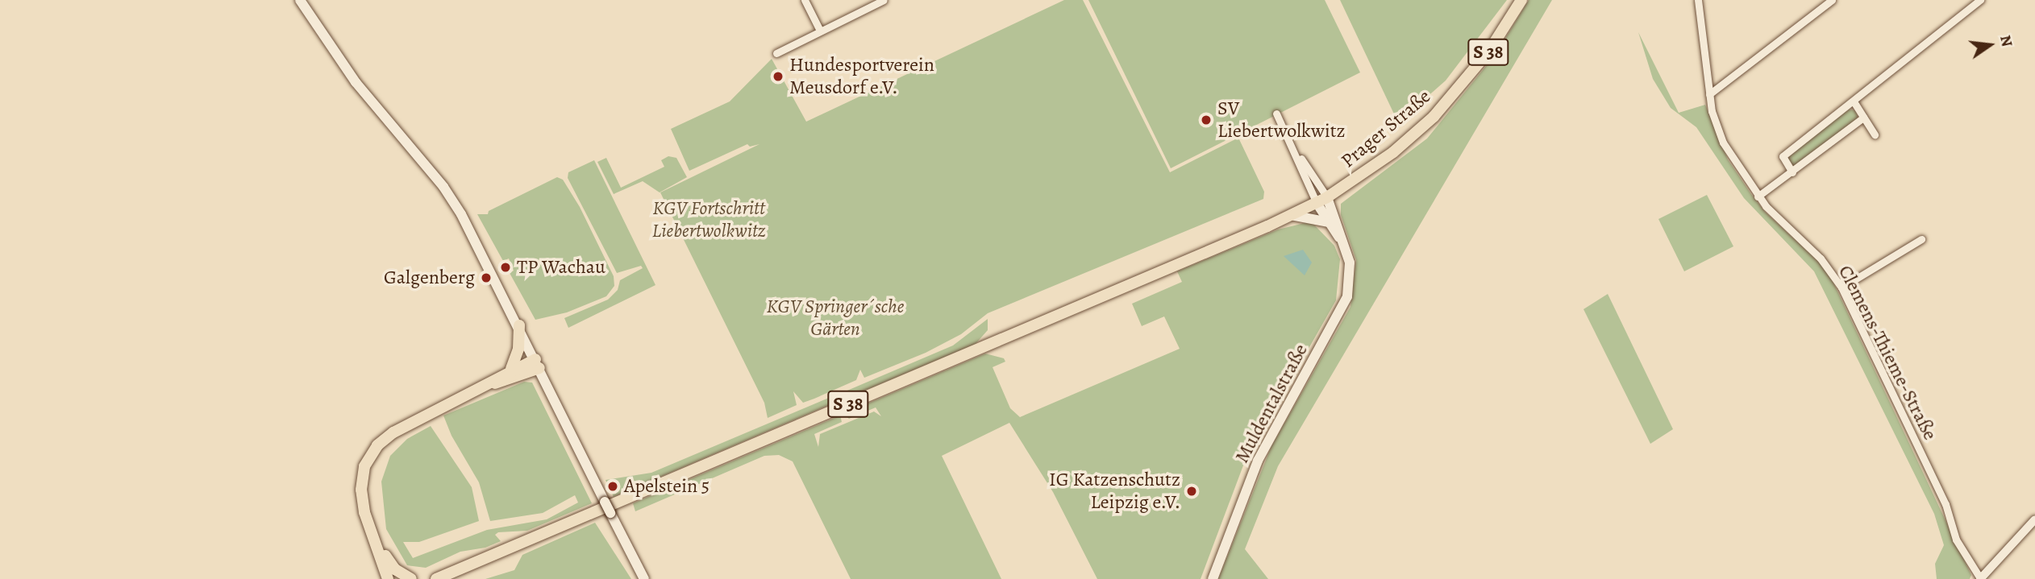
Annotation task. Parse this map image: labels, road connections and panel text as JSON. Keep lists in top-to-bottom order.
{
  "streets": {
    "main road": ["S 38", "Prager Straße", "Muldentalstraße"],
    "street": ["Clemens-Thieme-Straße"]
  },
  "crossings": [
    ["S 38", "Prager Straße"],
    ["S 38", "Muldentalstraße"],
    ["Prager Straße", "Muldentalstraße"]
  ],
  "parks": ["KGV Fortschritt Liebertwolkwitz", "KGV Springer´sche Gärten"],
  "places": [
    "Hundesportverein Meusdorf e.V.",
    "SV Liebertwolkwitz",
    "TP Wachau",
    "Galgenberg",
    "Apelstein 5",
    "IG Katzenschutz Leipzig e.V."
  ],
  "north": "right"
}
